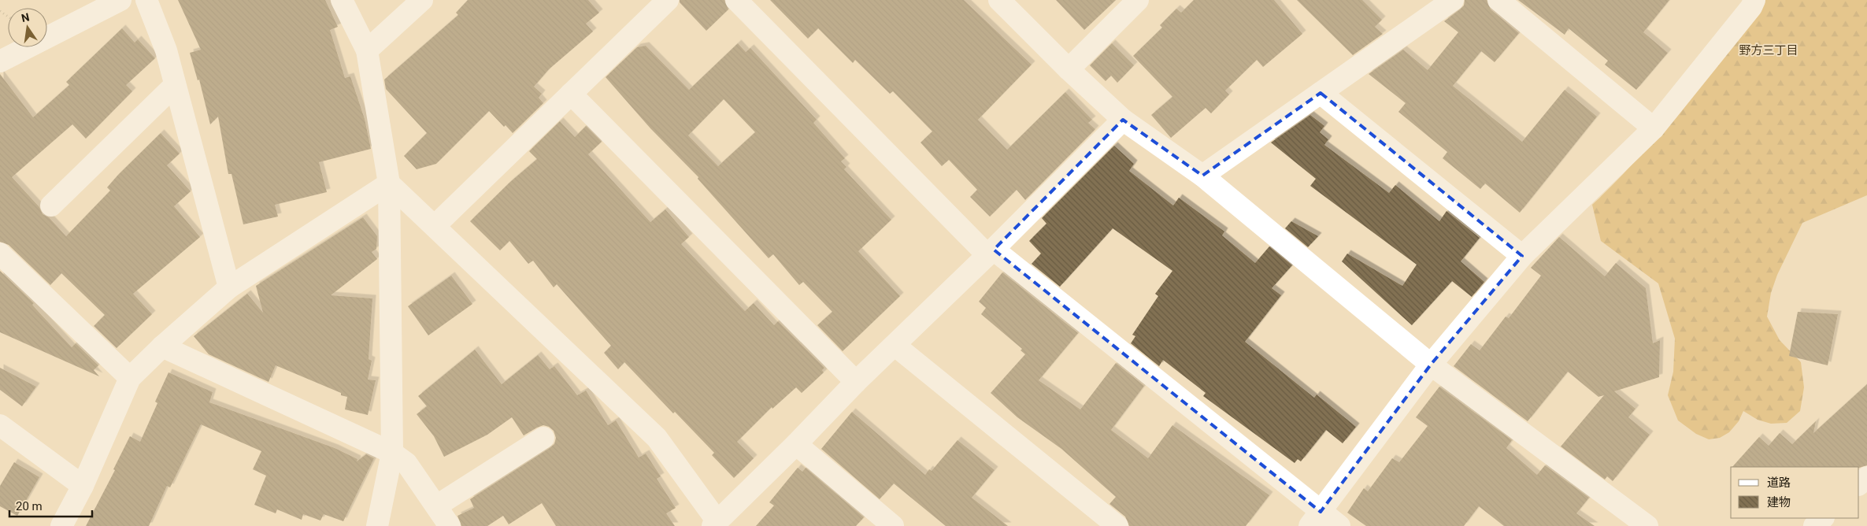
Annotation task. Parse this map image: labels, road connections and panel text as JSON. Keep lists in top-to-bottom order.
{
  "districts": ["野方三丁目"],
  "legend": ["道路", "建物"],
  "scale_bar": "20 m",
  "north": "top"
}
